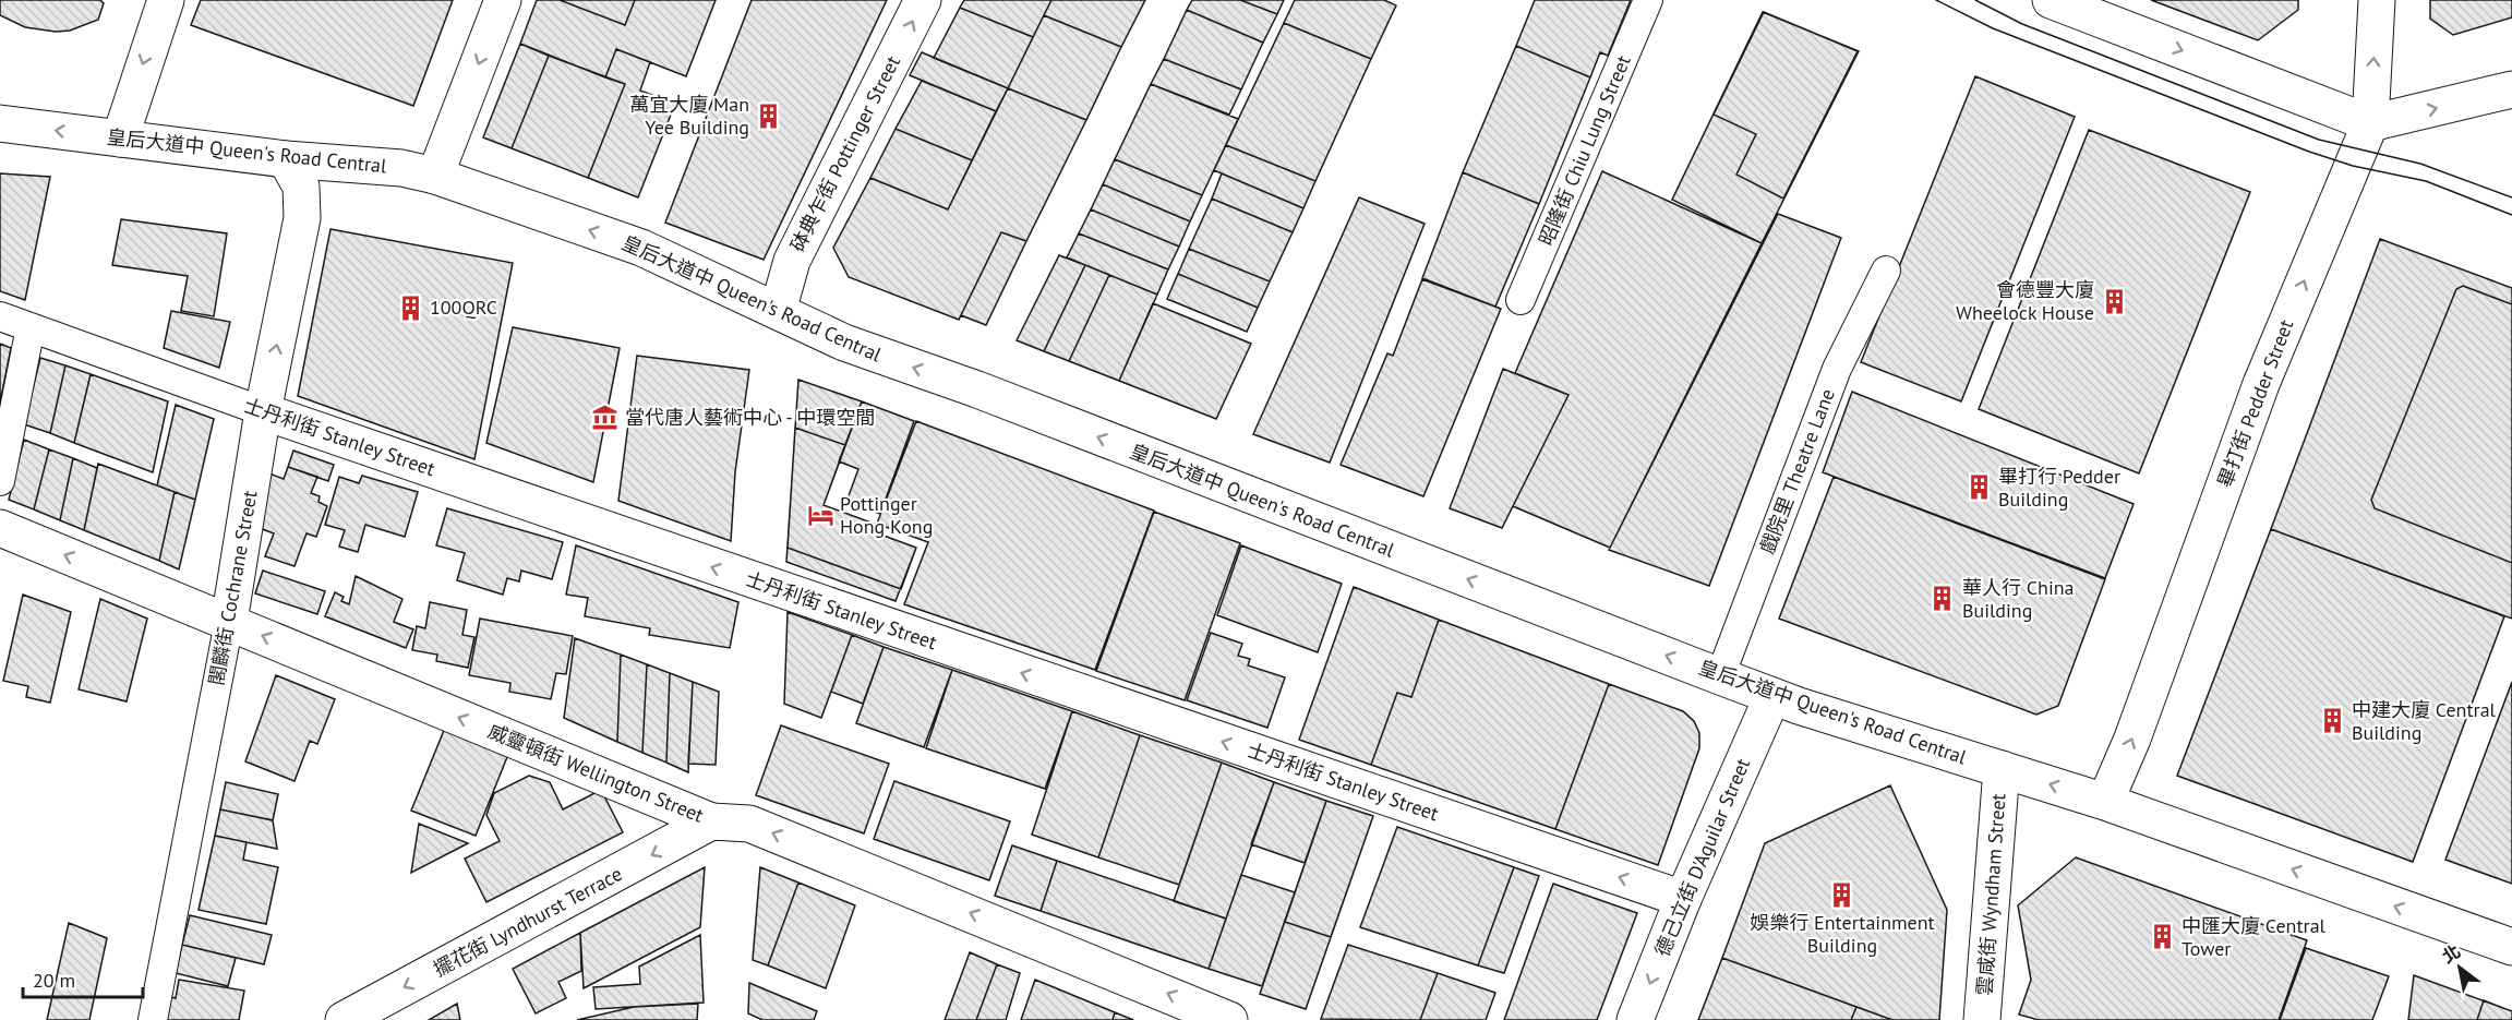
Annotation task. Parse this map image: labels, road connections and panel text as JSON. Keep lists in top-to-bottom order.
{
  "streets": {
    "street": [
      "昭隆街 Chiu Lung Street",
      "皇后大道中 Queen's Road Central",
      "砵典乍街 Pottinger Street",
      "畢打街 Pedder Street",
      "士丹利街 Stanley Street",
      "戲院里 Theatre Lane",
      "閣麟街 Cochrane Street",
      "威靈頓街 Wellington Street",
      "德己立街 D'Aguilar Street",
      "雲咸街 Wyndham Street",
      "擺花街 Lyndhurst Terrace"
    ]
  },
  "crossings": [
    ["皇后大道中 Queen's Road Central", "砵典乍街 Pottinger Street"],
    ["皇后大道中 Queen's Road Central", "畢打街 Pedder Street"],
    ["皇后大道中 Queen's Road Central", "戲院里 Theatre Lane"],
    ["皇后大道中 Queen's Road Central", "閣麟街 Cochrane Street"],
    ["皇后大道中 Queen's Road Central", "德己立街 D'Aguilar Street"],
    ["皇后大道中 Queen's Road Central", "雲咸街 Wyndham Street"],
    ["士丹利街 Stanley Street", "閣麟街 Cochrane Street"],
    ["士丹利街 Stanley Street", "德己立街 D'Aguilar Street"],
    ["閣麟街 Cochrane Street", "威靈頓街 Wellington Street"],
    ["威靈頓街 Wellington Street", "擺花街 Lyndhurst Terrace"]
  ],
  "one_way": [
    "皇后大道中 Queen's Road Central",
    "砵典乍街 Pottinger Street",
    "畢打街 Pedder Street",
    "士丹利街 Stanley Street",
    "威靈頓街 Wellington Street",
    "德己立街 D'Aguilar Street",
    "擺花街 Lyndhurst Terrace"
  ],
  "places": {
    "building": [
      "萬宜大廈 Man Yee Building",
      "會德豐大廈 Wheelock House",
      "100QRC",
      "畢打行 Pedder Building",
      "華人行 China Building",
      "中建大廈 Central Building",
      "娛樂行 Entertainment Building",
      "中匯大廈 Central Tower"
    ],
    "museum": ["當代唐人藝術中心 - 中環空間"],
    "hotel": ["Pottinger Hong Kong"]
  },
  "scale_bar": "20 m",
  "north": "top left"
}
